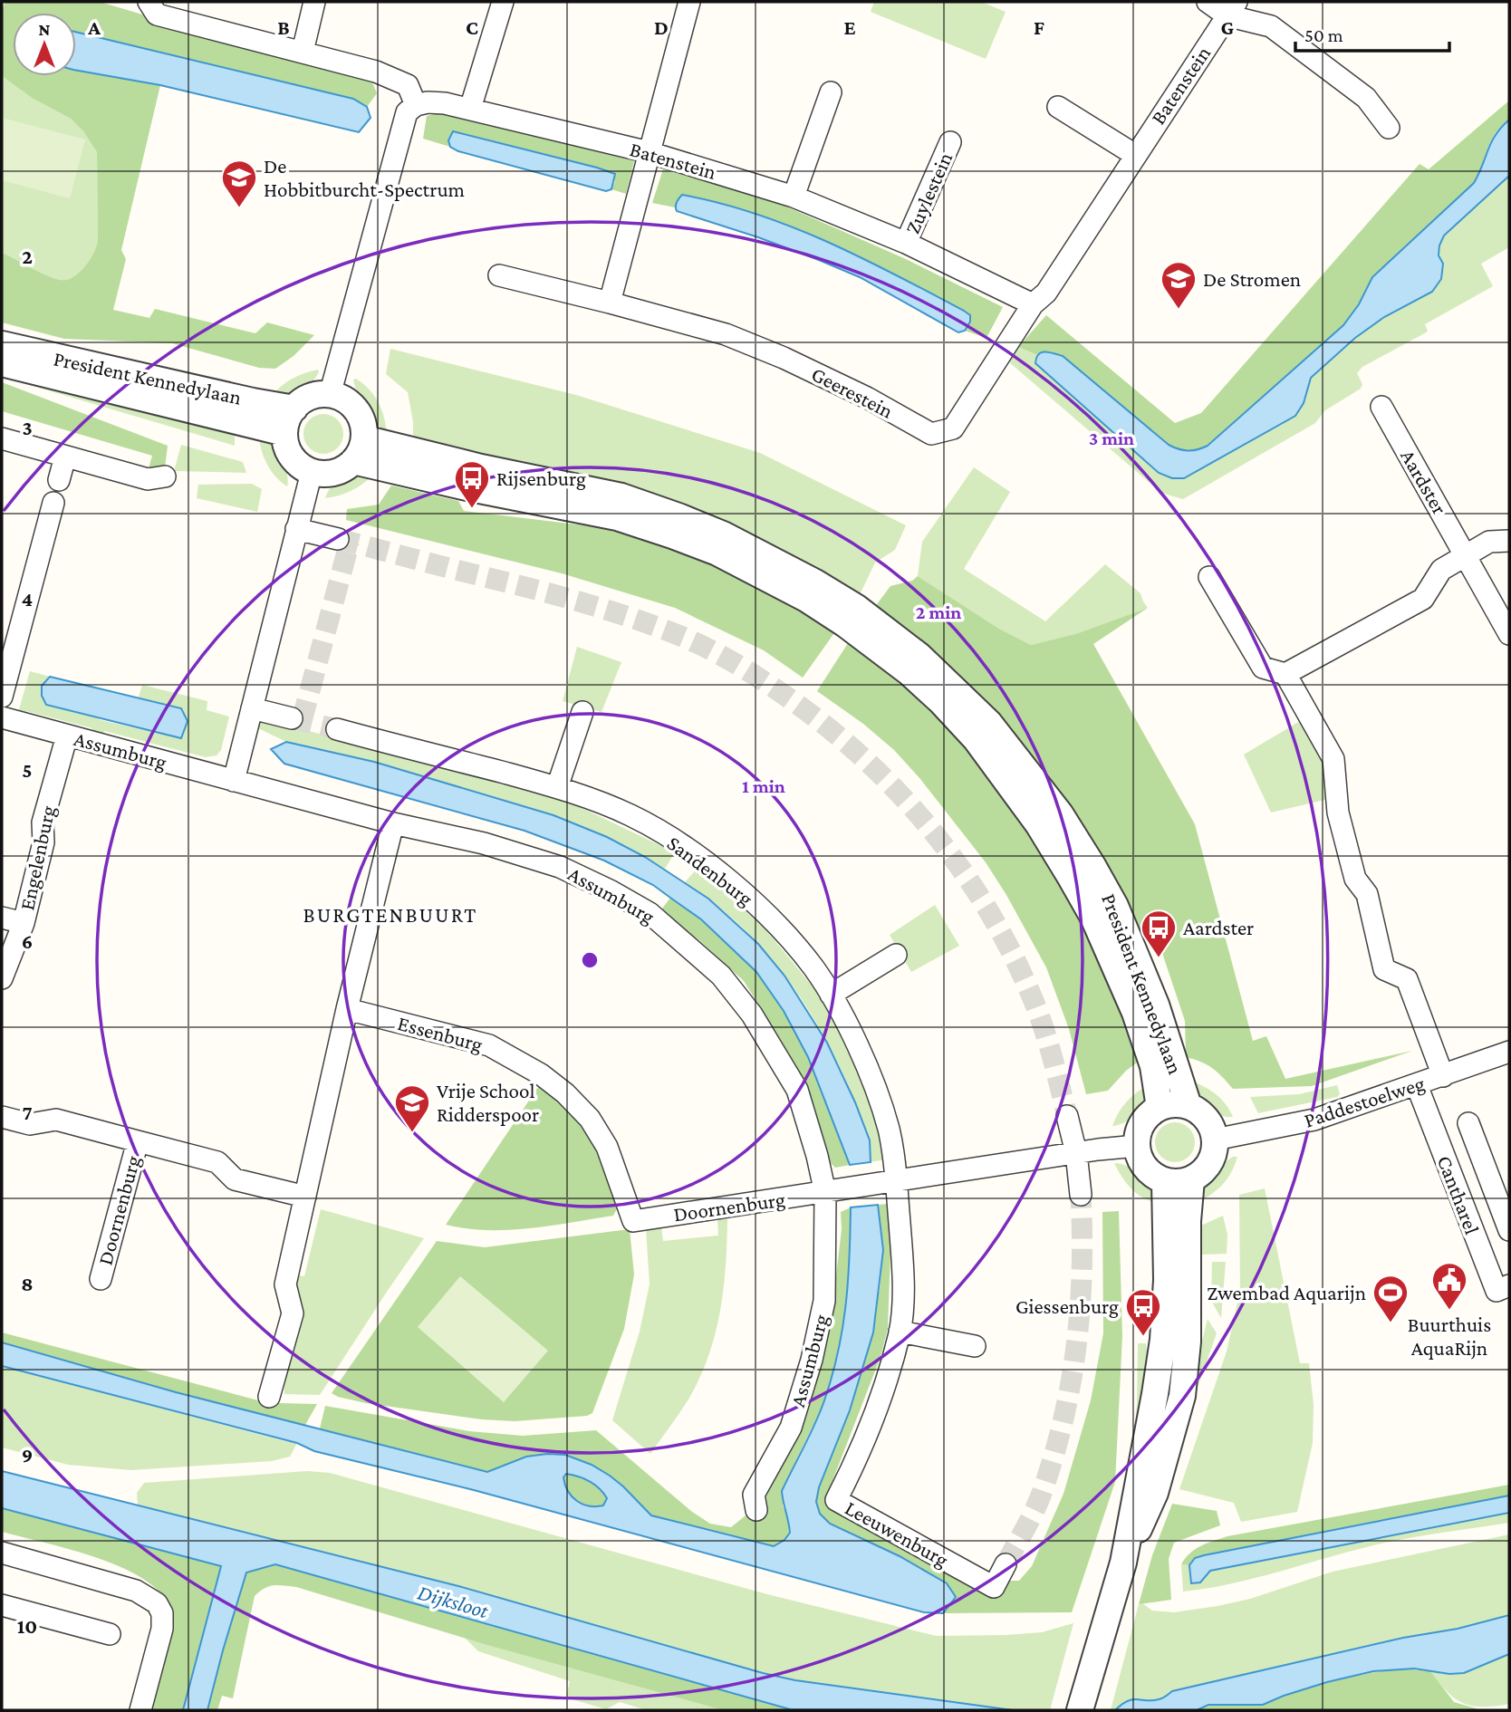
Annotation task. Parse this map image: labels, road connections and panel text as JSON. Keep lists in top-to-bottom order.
{
  "streets": {
    "street": [
      "Batenstein",
      "Zuylestein",
      "President Kennedylaan",
      "Geerestein",
      "Aardster",
      "Assumburg",
      "Engelenburg",
      "Sandenburg",
      "Essenburg",
      "Paddestoelweg",
      "Cantharel",
      "Doornenburg",
      "Leeuwenburg"
    ]
  },
  "crossings": [
    ["Batenstein", "Zuylestein"],
    ["Batenstein", "Geerestein"],
    ["President Kennedylaan", "Paddestoelweg"],
    ["Assumburg", "Engelenburg"],
    ["Assumburg", "Doornenburg"],
    ["Sandenburg", "Leeuwenburg"],
    ["Essenburg", "Doornenburg"],
    ["Paddestoelweg", "Cantharel"]
  ],
  "districts": ["BURGTENBUURT"],
  "water": ["Dijksloot"],
  "places": {
    "school or university": ["De Hobbitburcht-Spectrum", "De Stromen", "Vrije School Ridderspoor"],
    "bus stop": ["Rijsenburg", "Aardster", "Giessenburg"],
    "public building": ["Buurthuis AquaRijn"],
    "sports": ["Zwembad Aquarijn"]
  },
  "scale_bar": "50 m",
  "north": "top",
  "grid": {
    "columns": [
      "A",
      "B",
      "C",
      "D",
      "E",
      "F",
      "G"
    ],
    "rows": [
      "2",
      "3",
      "4",
      "5",
      "6",
      "7",
      "8",
      "9",
      "10"
    ]
  },
  "rings": ["3 min", "2 min", "1 min"]
}
